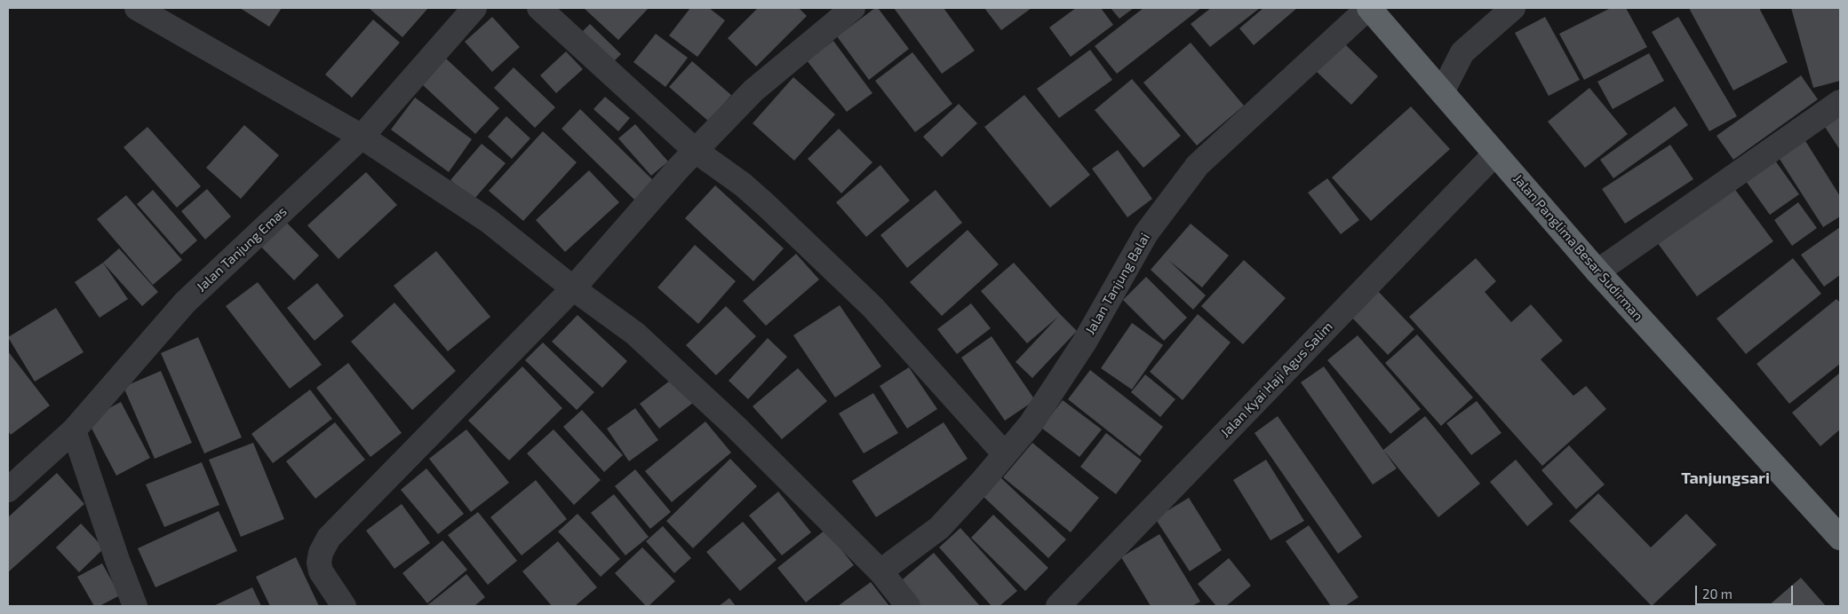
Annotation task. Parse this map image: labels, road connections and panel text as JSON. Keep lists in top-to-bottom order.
{
  "streets": {
    "highway": ["Jalan Panglima Besar Sudirman"],
    "street": ["Jalan Tanjung Emas", "Jalan Tanjung Balai", "Jalan Kyai Haji Agus Salim"]
  },
  "crossings": [
    ["Jalan Panglima Besar Sudirman", "Jalan Tanjung Balai"],
    ["Jalan Panglima Besar Sudirman", "Jalan Kyai Haji Agus Salim"]
  ],
  "districts": ["Tanjungsari"],
  "scale_bar": "20 m"
}
